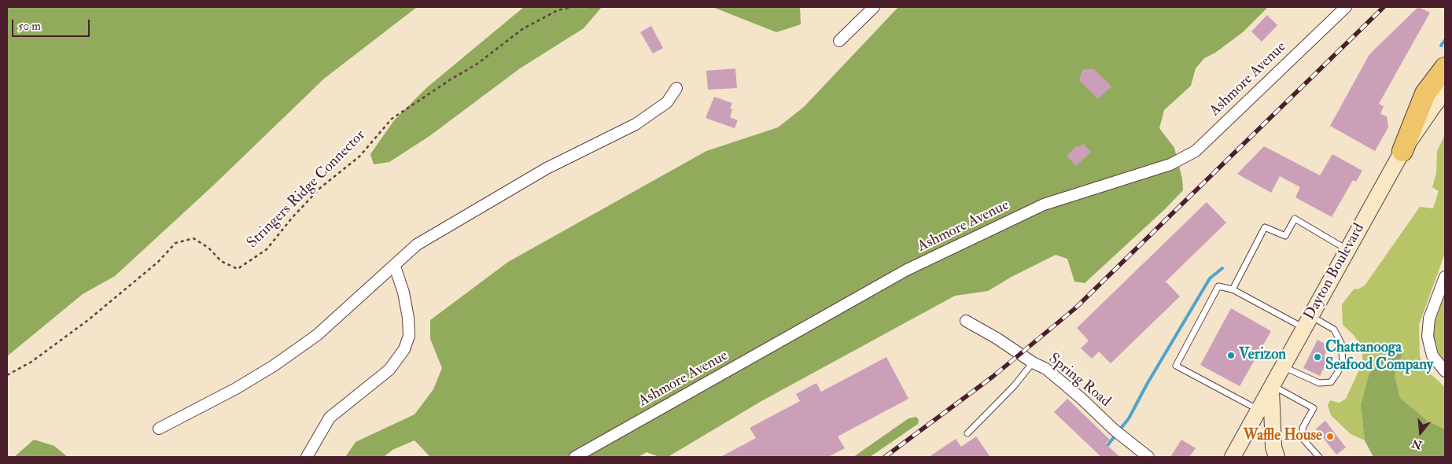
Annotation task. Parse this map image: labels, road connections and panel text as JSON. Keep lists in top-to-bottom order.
{
  "streets": {
    "main road": ["Dayton Boulevard"],
    "street": ["Ashmore Avenue", "Spring Road"],
    "path": ["Stringers Ridge Connector"]
  },
  "places": ["Verizon", "Chattanooga Seafood Company", "Waffle House"],
  "scale_bar": "50 m",
  "north": "bottom"
}
